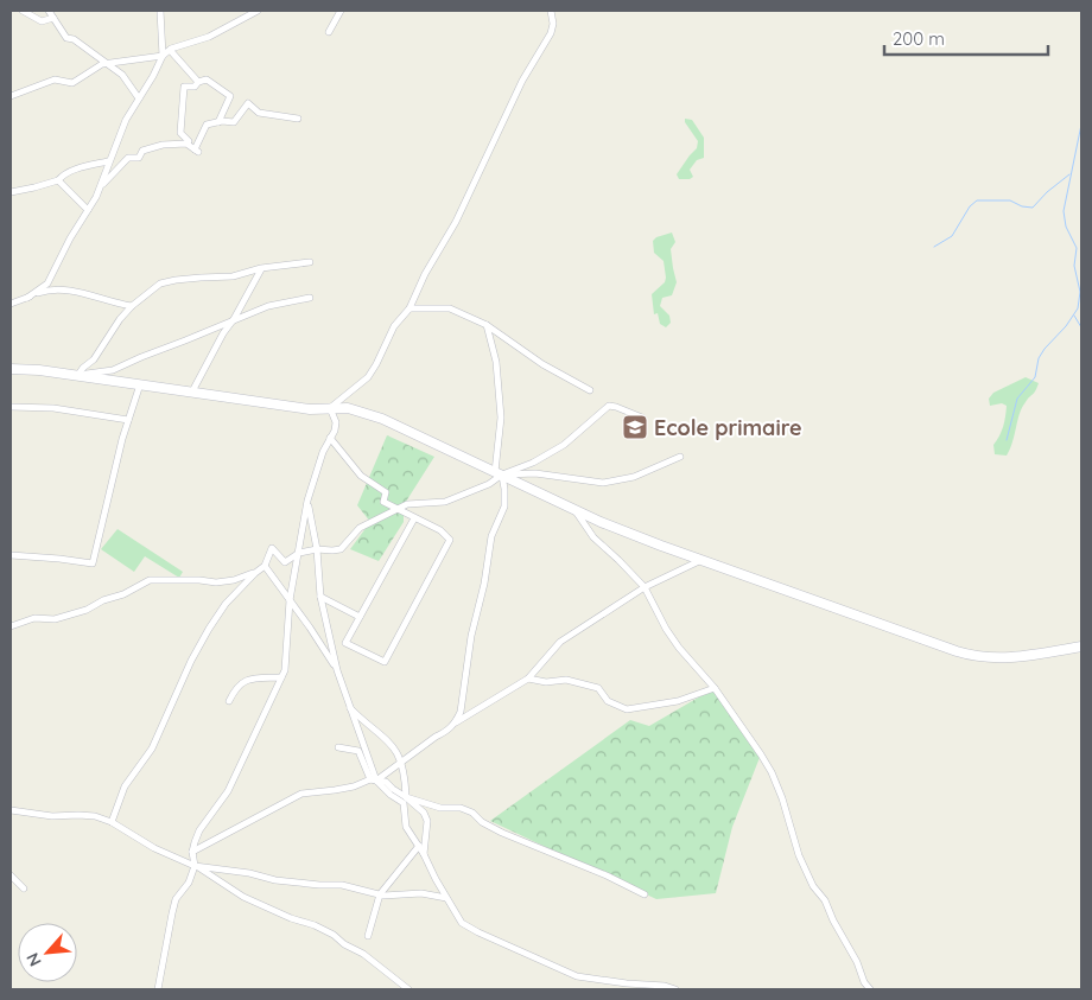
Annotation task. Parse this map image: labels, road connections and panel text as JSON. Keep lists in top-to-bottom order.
{
  "places": {
    "school or university": ["Ecole primaire"]
  },
  "scale_bar": "200 m",
  "north": "bottom left"
}
